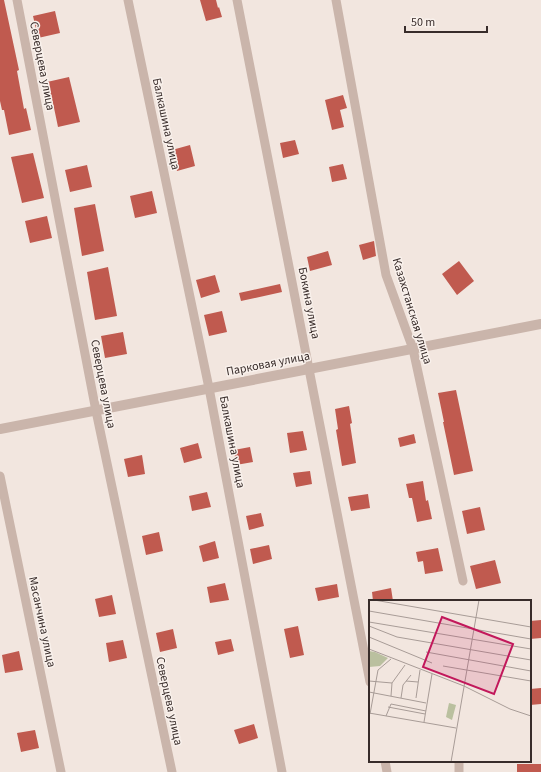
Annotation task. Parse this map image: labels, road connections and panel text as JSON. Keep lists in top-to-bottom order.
{
  "streets": {
    "street": [
      "Северцева улица",
      "Балкашина улица",
      "Бокина улица",
      "Казахстанская улица",
      "Парковая улица",
      "Масанчина улица"
    ]
  },
  "crossings": [
    ["Северцева улица", "Парковая улица"],
    ["Балкашина улица", "Парковая улица"],
    ["Бокина улица", "Парковая улица"],
    ["Казахстанская улица", "Парковая улица"]
  ],
  "scale_bar": "50 m"
}
